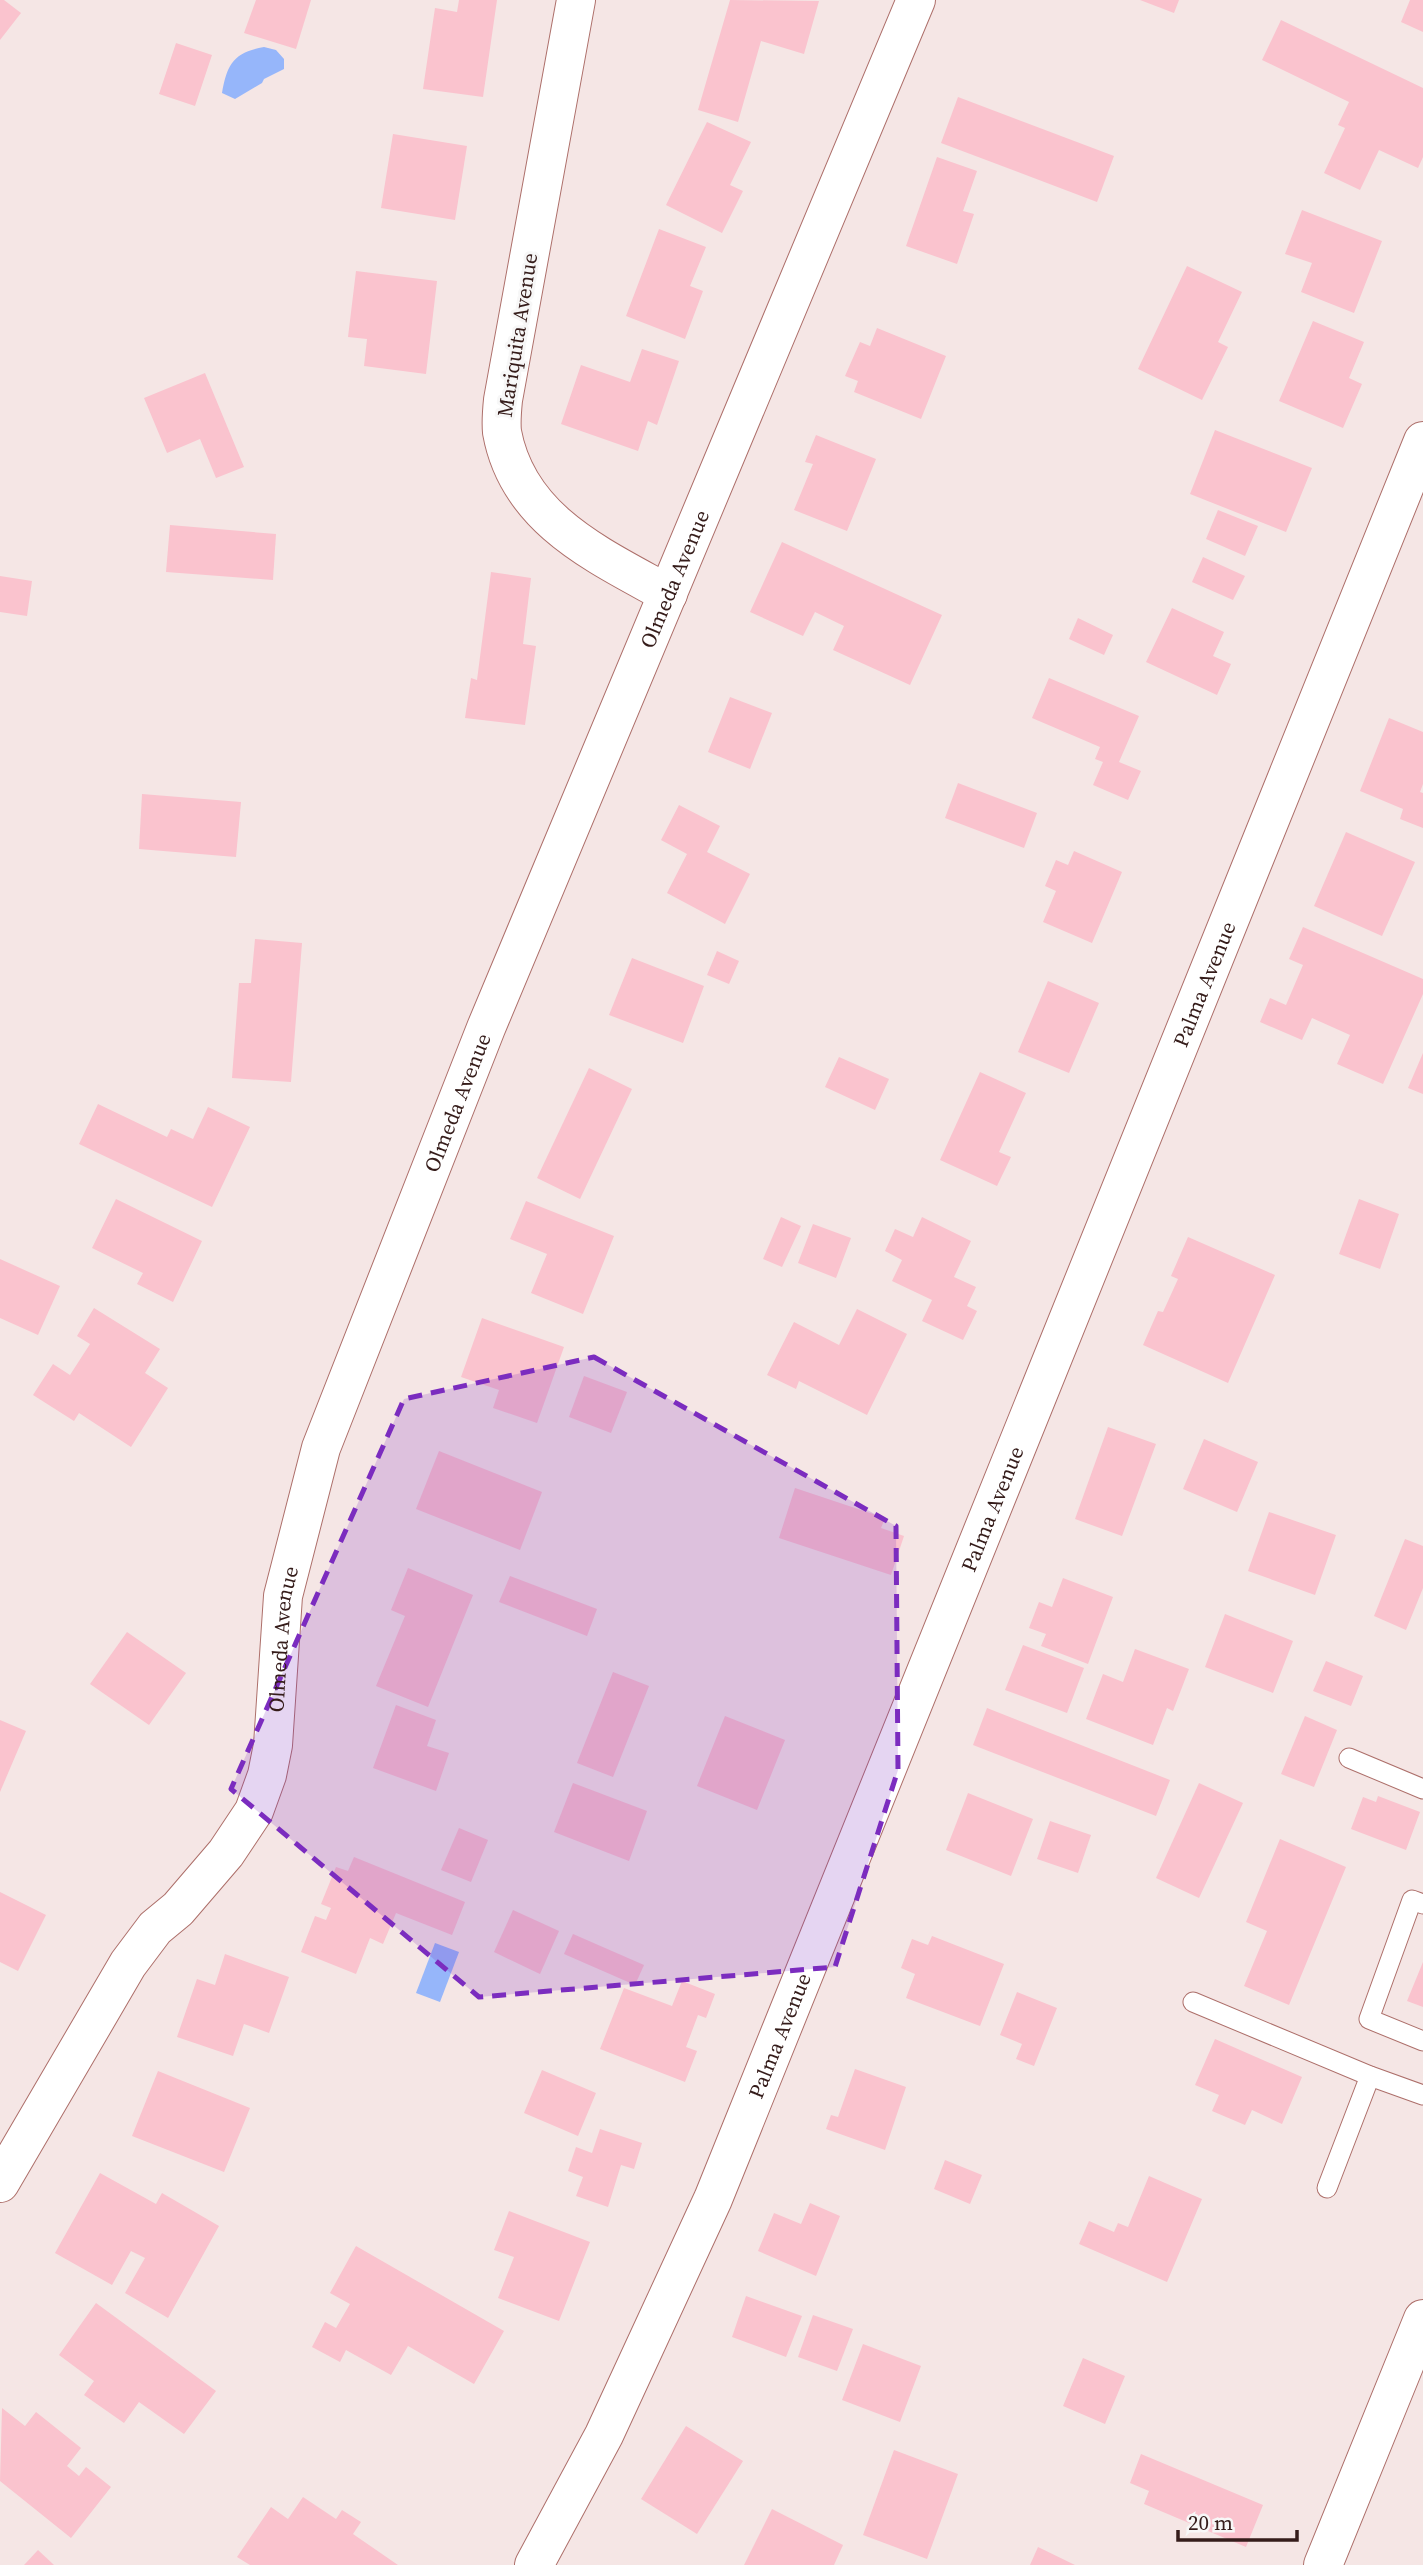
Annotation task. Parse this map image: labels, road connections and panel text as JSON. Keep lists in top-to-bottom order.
{
  "streets": {
    "street": ["Mariquita Avenue", "Olmeda Avenue", "Palma Avenue"]
  },
  "crossings": [
    ["Mariquita Avenue", "Olmeda Avenue"]
  ],
  "scale_bar": "20 m"
}
